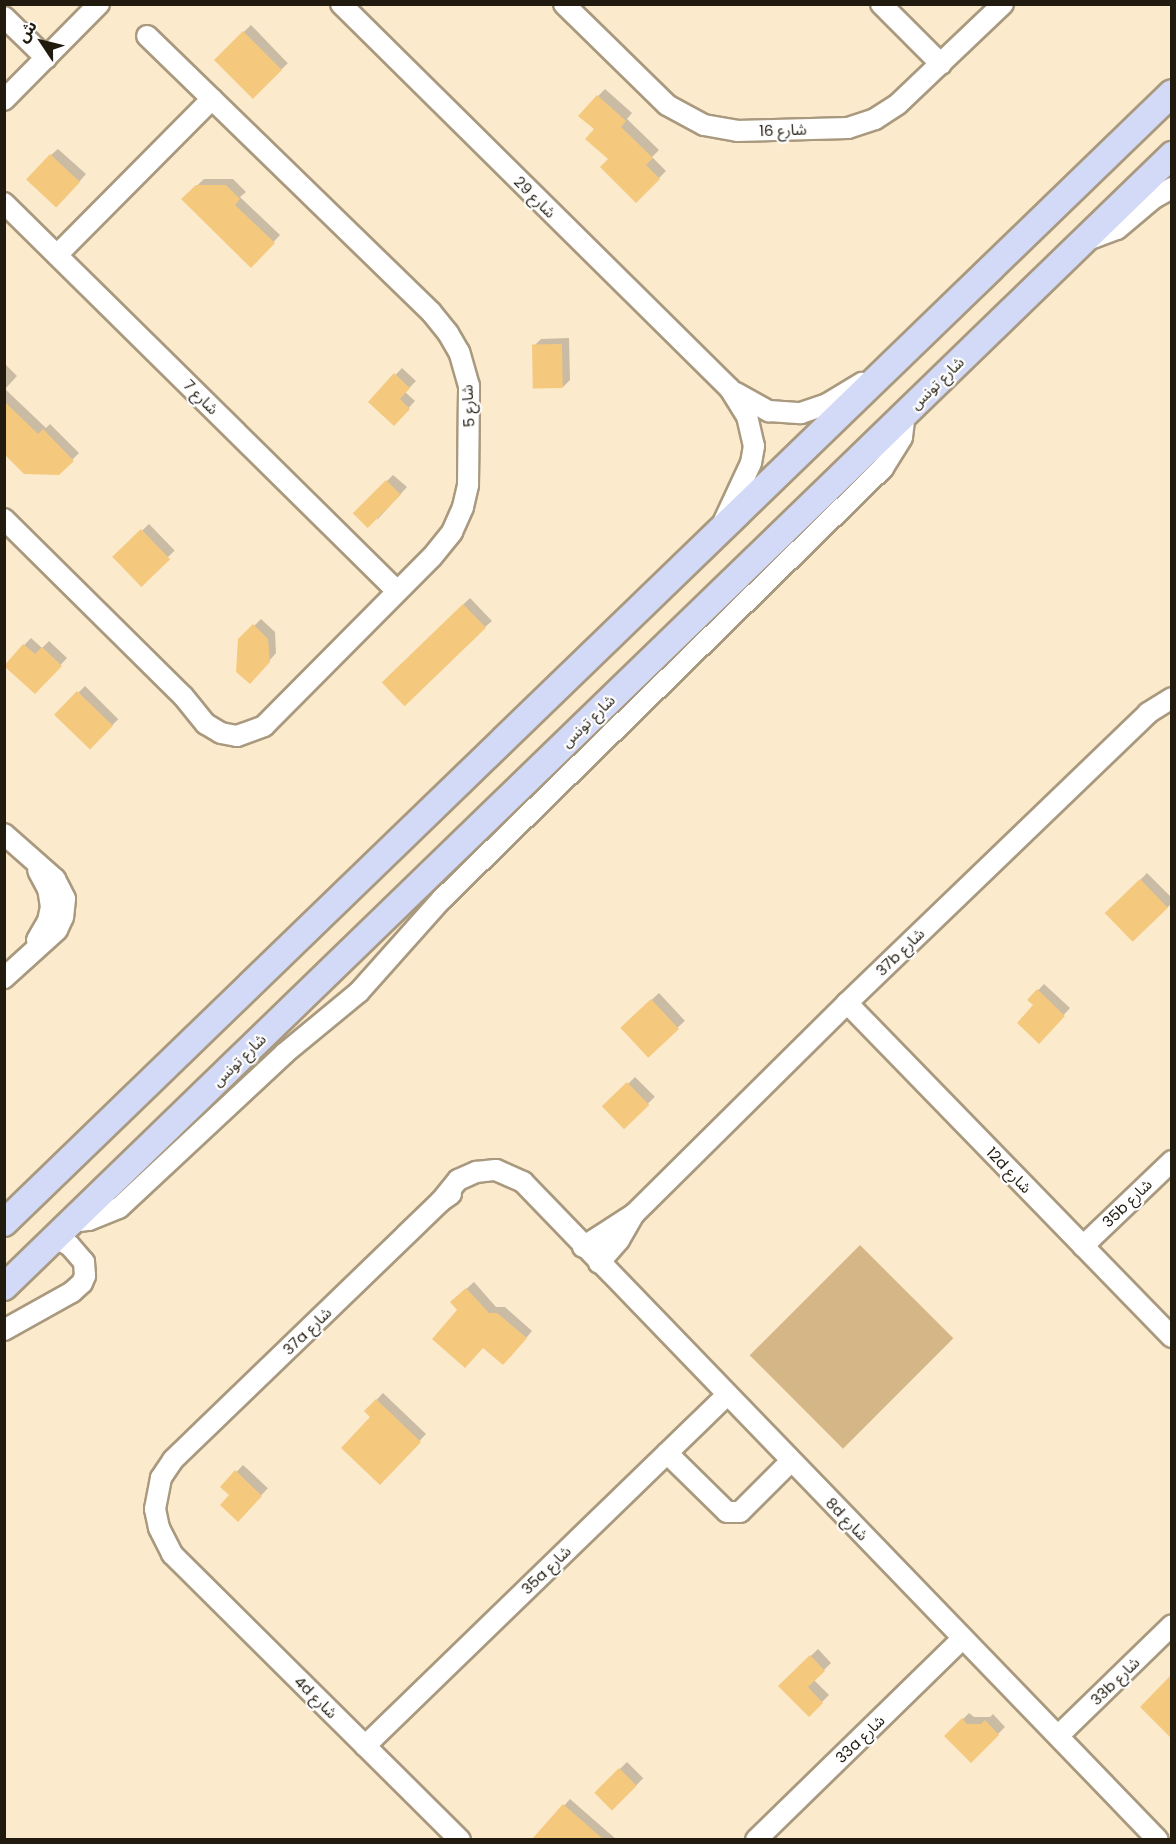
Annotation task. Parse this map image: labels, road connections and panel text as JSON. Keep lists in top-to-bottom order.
{
  "streets": {
    "main road": ["شارع تونس"],
    "street": [
      "شارع 16",
      "شارع 29",
      "شارع 7",
      "شارع 5",
      "37b شارع",
      "12d شارع",
      "35b شارع",
      "37a شارع",
      "8d شارع",
      "35a شارع",
      "33b شارع",
      "4d شارع",
      "33a شارع"
    ]
  },
  "crossings": [
    ["شارع 7", "شارع 5"],
    ["37b شارع", "12d شارع"],
    ["37b شارع", "8d شارع"],
    ["12d شارع", "35b شارع"],
    ["37a شارع", "8d شارع"],
    ["37a شارع", "4d شارع"],
    ["8d شارع", "35a شارع"],
    ["8d شارع", "33b شارع"],
    ["8d شارع", "33a شارع"],
    ["35a شارع", "4d شارع"]
  ],
  "north": "top left"
}
